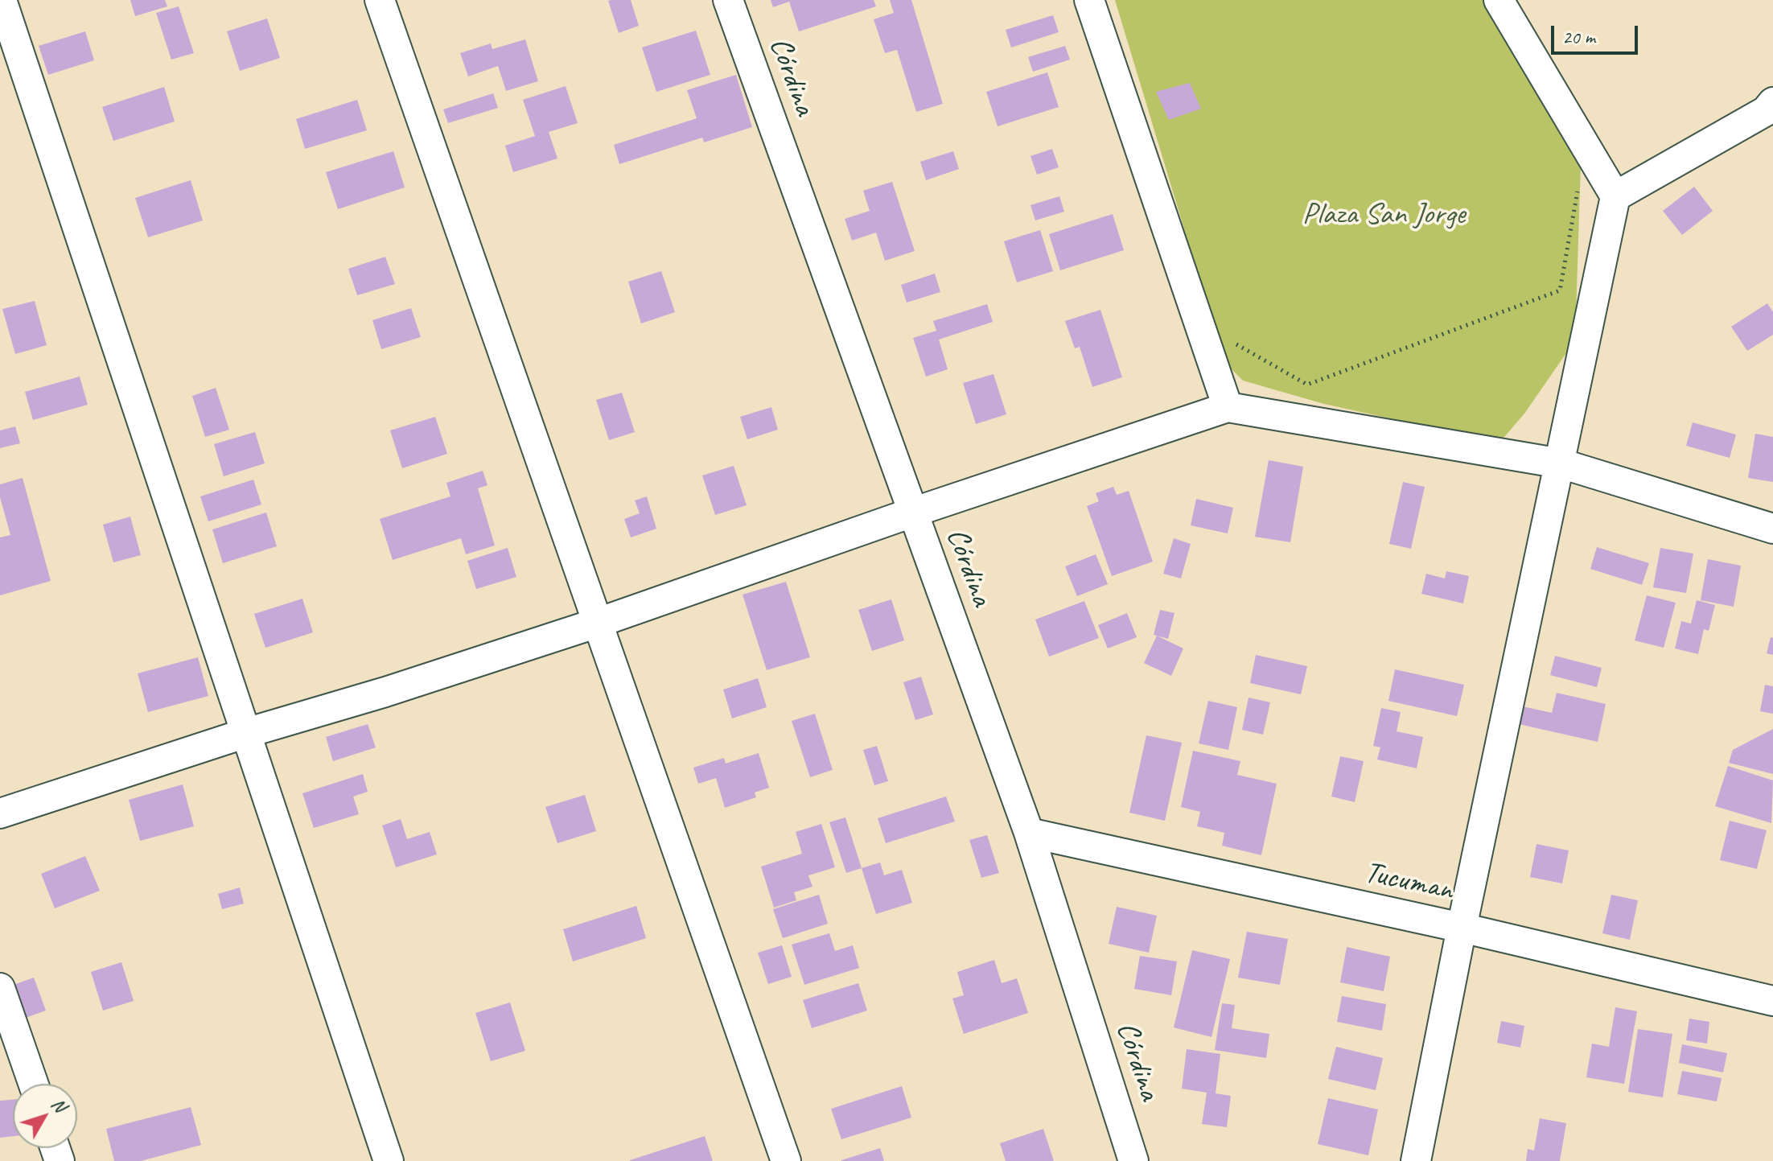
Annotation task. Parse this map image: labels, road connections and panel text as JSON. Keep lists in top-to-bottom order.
{
  "streets": {
    "street": ["Córdina", "Tucuman"]
  },
  "crossings": [
    ["Córdina", "Tucuman"]
  ],
  "parks": ["Plaza San Jorge"],
  "scale_bar": "20 m",
  "north": "top right"
}
